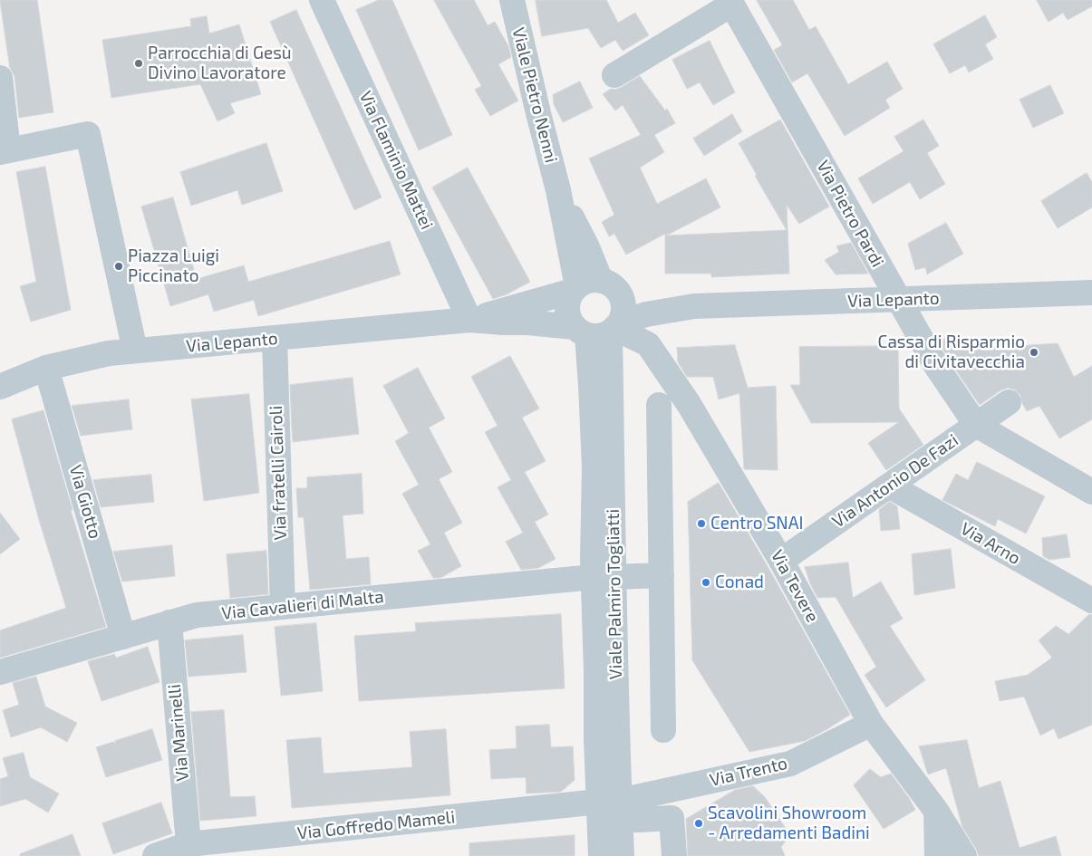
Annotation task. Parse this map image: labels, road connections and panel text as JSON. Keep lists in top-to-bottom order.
{
  "streets": {
    "street": [
      "Viale Pietro Nenni",
      "Via Flaminio Mattei",
      "Via Pietro Pardi",
      "Via Lepanto",
      "Via fratelli Cairoli",
      "Via Antonio De Fazi",
      "Via Giotto",
      "Via Arno",
      "Via Tevere",
      "Viale Palmiro Togliatti",
      "Via Cavalieri di Malta",
      "Via Marinelli",
      "Via Trento",
      "Via Goffredo Mameli"
    ]
  },
  "crossings": [
    ["Viale Pietro Nenni", "Via Lepanto"],
    ["Viale Pietro Nenni", "Via Tevere"],
    ["Viale Pietro Nenni", "Viale Palmiro Togliatti"],
    ["Via Flaminio Mattei", "Via Lepanto"],
    ["Via Pietro Pardi", "Via Lepanto"],
    ["Via Pietro Pardi", "Via Antonio De Fazi"],
    ["Via Lepanto", "Via fratelli Cairoli"],
    ["Via Lepanto", "Via Giotto"],
    ["Via Lepanto", "Via Tevere"],
    ["Via Lepanto", "Viale Palmiro Togliatti"],
    ["Via fratelli Cairoli", "Via Cavalieri di Malta"],
    ["Via Antonio De Fazi", "Via Arno"],
    ["Via Antonio De Fazi", "Via Tevere"],
    ["Via Giotto", "Via Cavalieri di Malta"],
    ["Via Tevere", "Viale Palmiro Togliatti"],
    ["Via Tevere", "Via Trento"],
    ["Viale Palmiro Togliatti", "Via Cavalieri di Malta"],
    ["Viale Palmiro Togliatti", "Via Trento"],
    ["Viale Palmiro Togliatti", "Via Goffredo Mameli"],
    ["Via Cavalieri di Malta", "Via Marinelli"],
    ["Via Marinelli", "Via Goffredo Mameli"],
    ["Via Trento", "Via Goffredo Mameli"]
  ],
  "places": [
    "Parrocchia di Gesù Divino Lavoratore",
    "Piazza Luigi Piccinato",
    "Cassa di Risparmio di Civitavecchia",
    "Centro SNAI",
    "Conad",
    "Scavolini Showroom - Arredamenti Badini"
  ]
}
